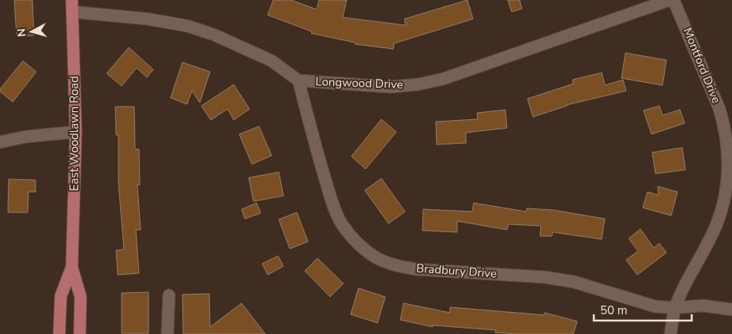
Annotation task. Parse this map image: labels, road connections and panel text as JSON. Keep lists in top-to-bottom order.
{
  "streets": {
    "main road": ["East Woodlawn Road"],
    "street": ["Montford Drive", "Longwood Drive", "Bradbury Drive"]
  },
  "crossings": [
    ["Montford Drive", "Bradbury Drive"],
    ["Longwood Drive", "East Woodlawn Road"],
    ["Longwood Drive", "Bradbury Drive"]
  ],
  "scale_bar": "50 m",
  "north": "left"
}
